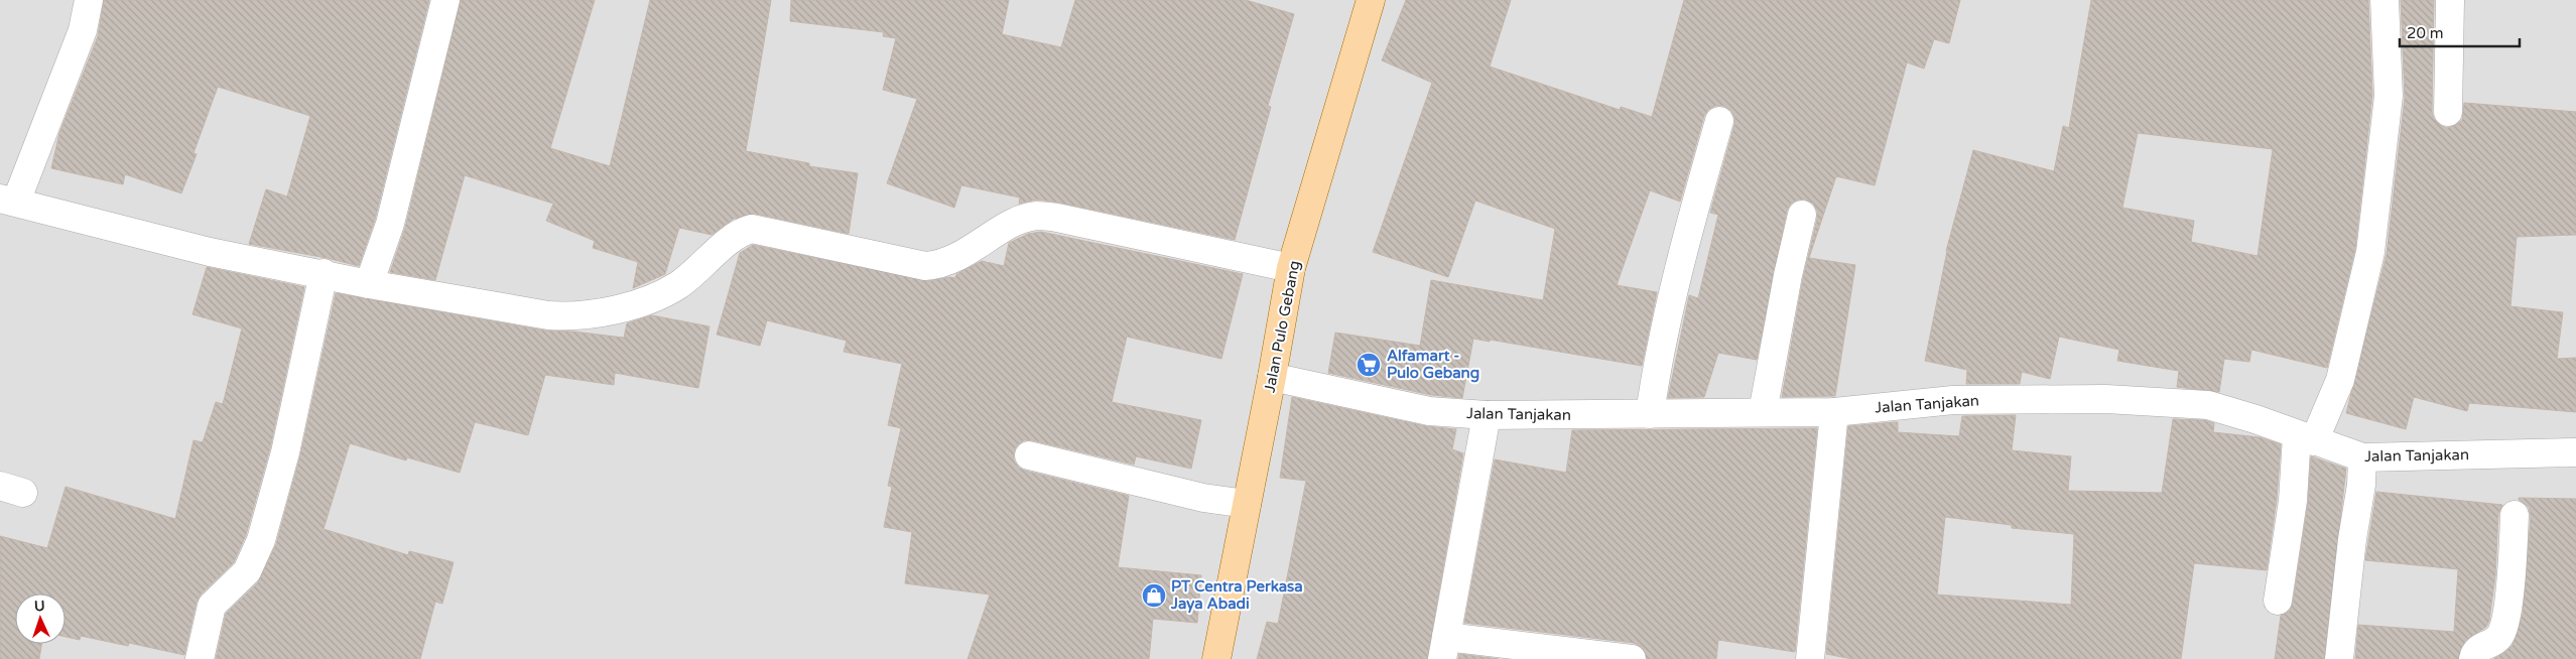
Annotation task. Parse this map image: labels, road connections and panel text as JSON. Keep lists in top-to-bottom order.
{
  "streets": {
    "main road": ["Jalan Pulo Gebang"],
    "street": ["Jalan Tanjakan"]
  },
  "crossings": [
    ["Jalan Pulo Gebang", "Jalan Tanjakan"]
  ],
  "places": {
    "supermarket": ["Alfamart - Pulo Gebang"],
    "shop": ["PT Centra Perkasa Jaya Abadi"]
  },
  "scale_bar": "20 m",
  "north": "top"
}
